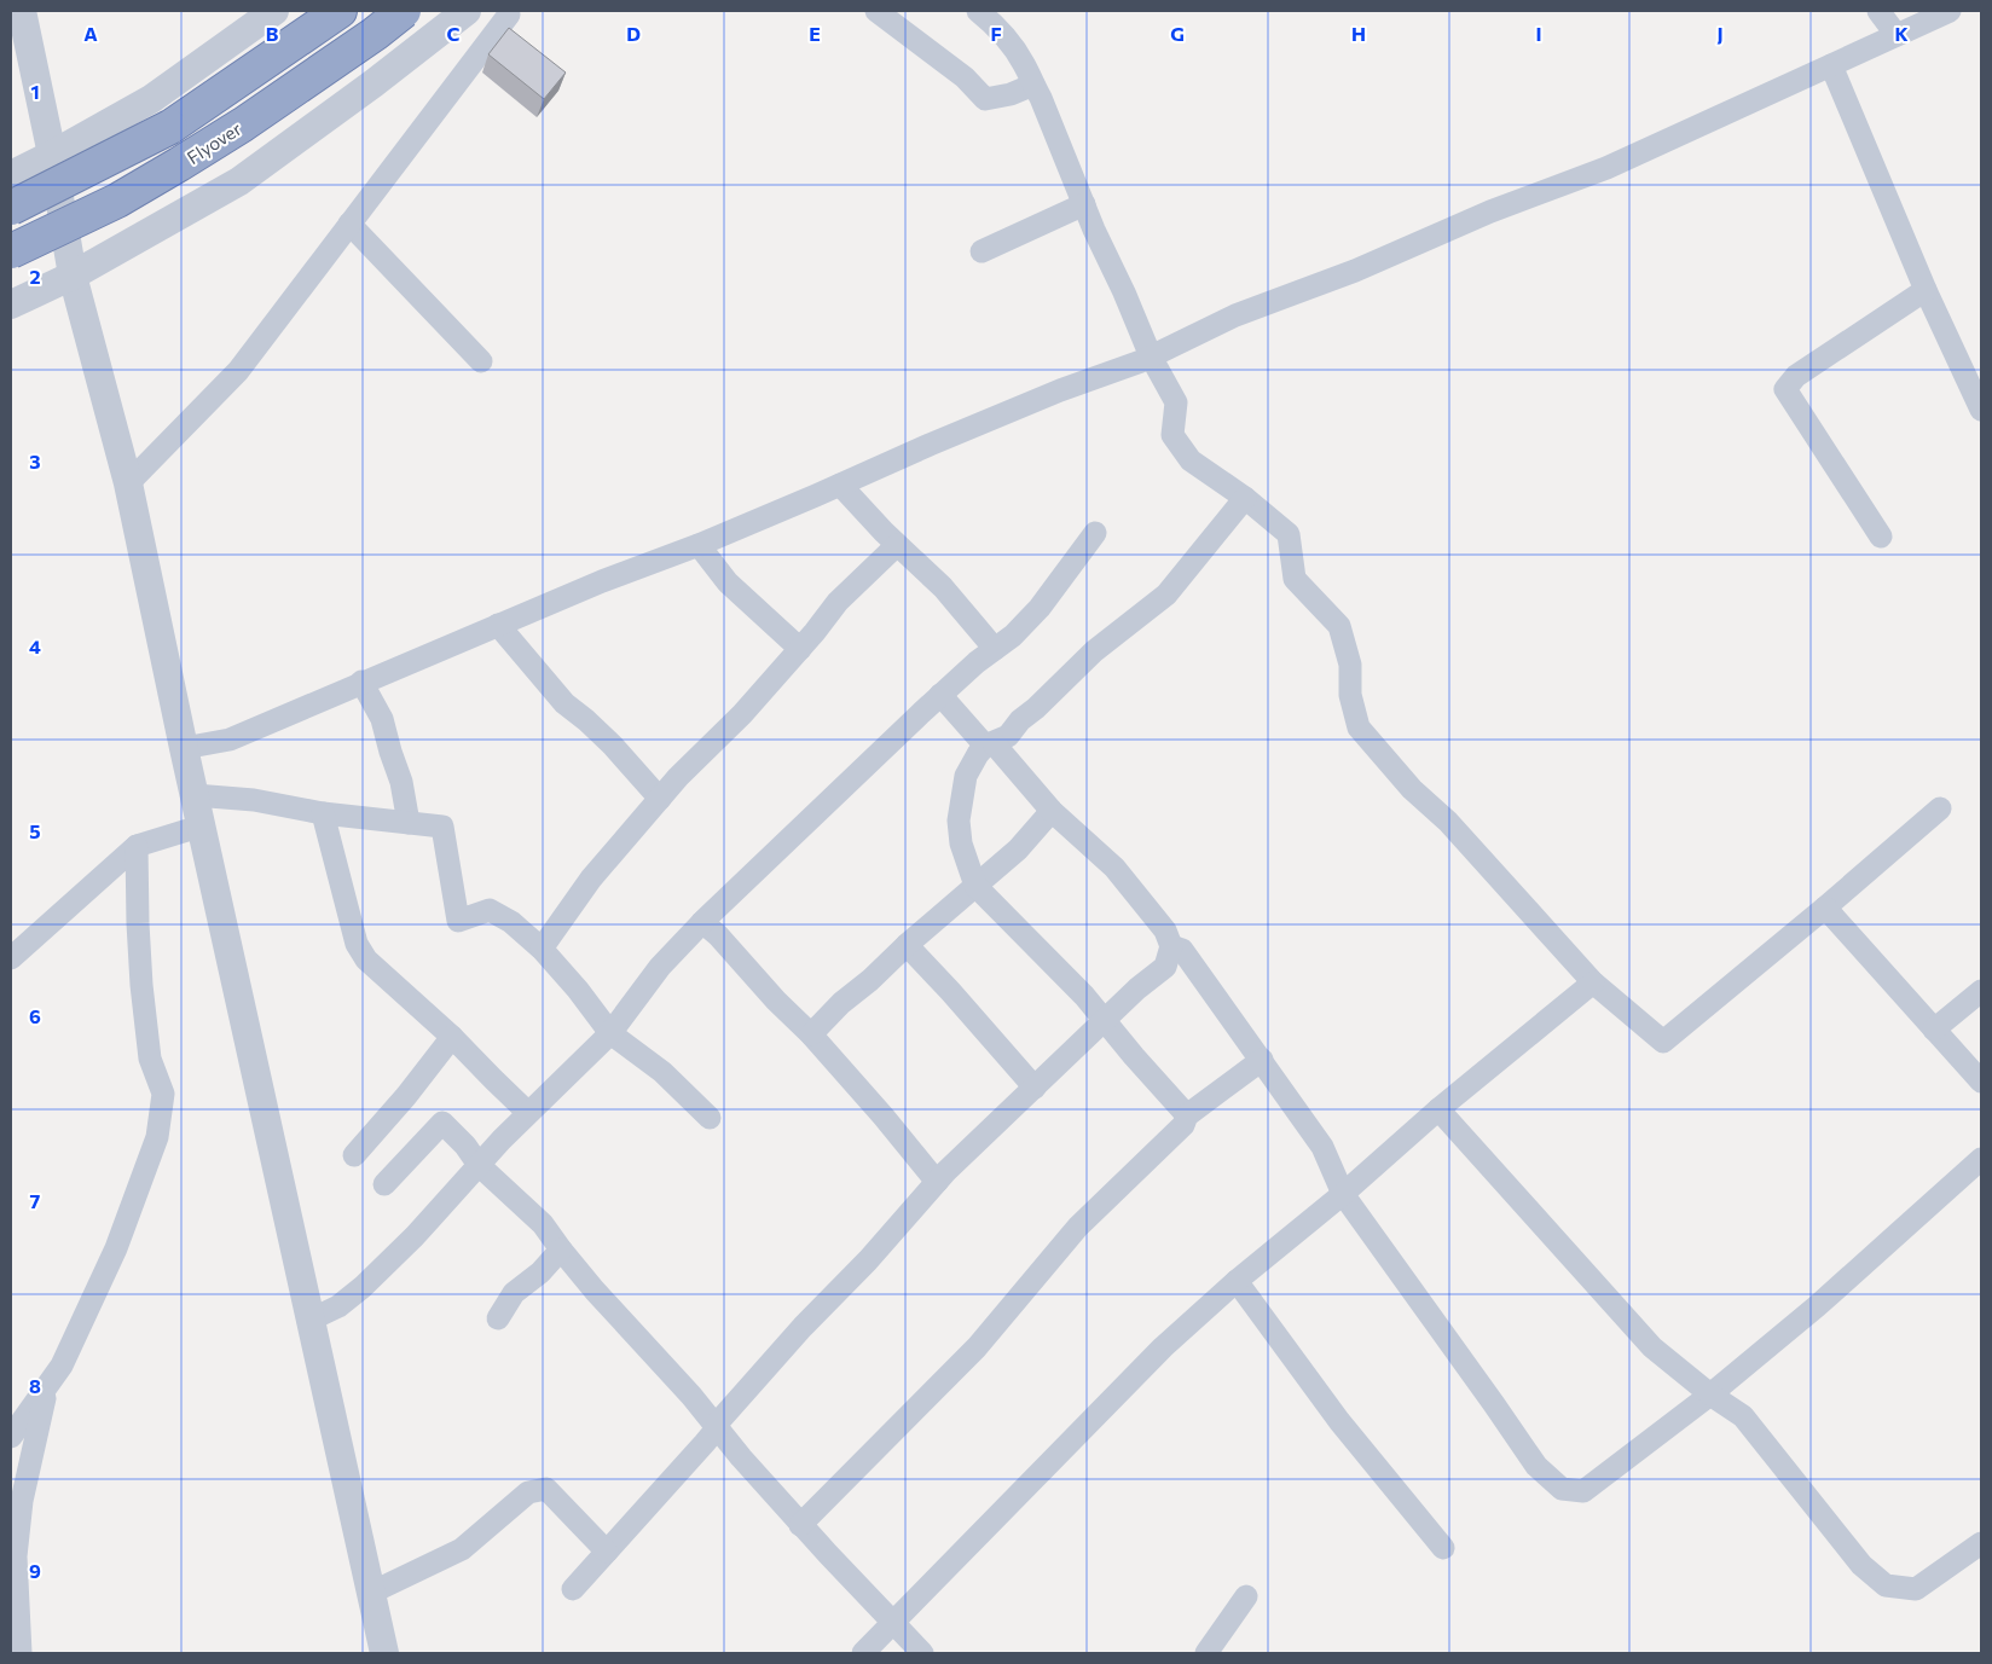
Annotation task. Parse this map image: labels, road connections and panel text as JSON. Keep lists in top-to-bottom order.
{
  "streets": {
    "highway": ["Flyover"]
  },
  "grid": {
    "columns": [
      "A",
      "B",
      "C",
      "D",
      "E",
      "F",
      "G",
      "H",
      "I",
      "J",
      "K"
    ],
    "rows": [
      "1",
      "2",
      "3",
      "4",
      "5",
      "6",
      "7",
      "8",
      "9"
    ]
  }
}
